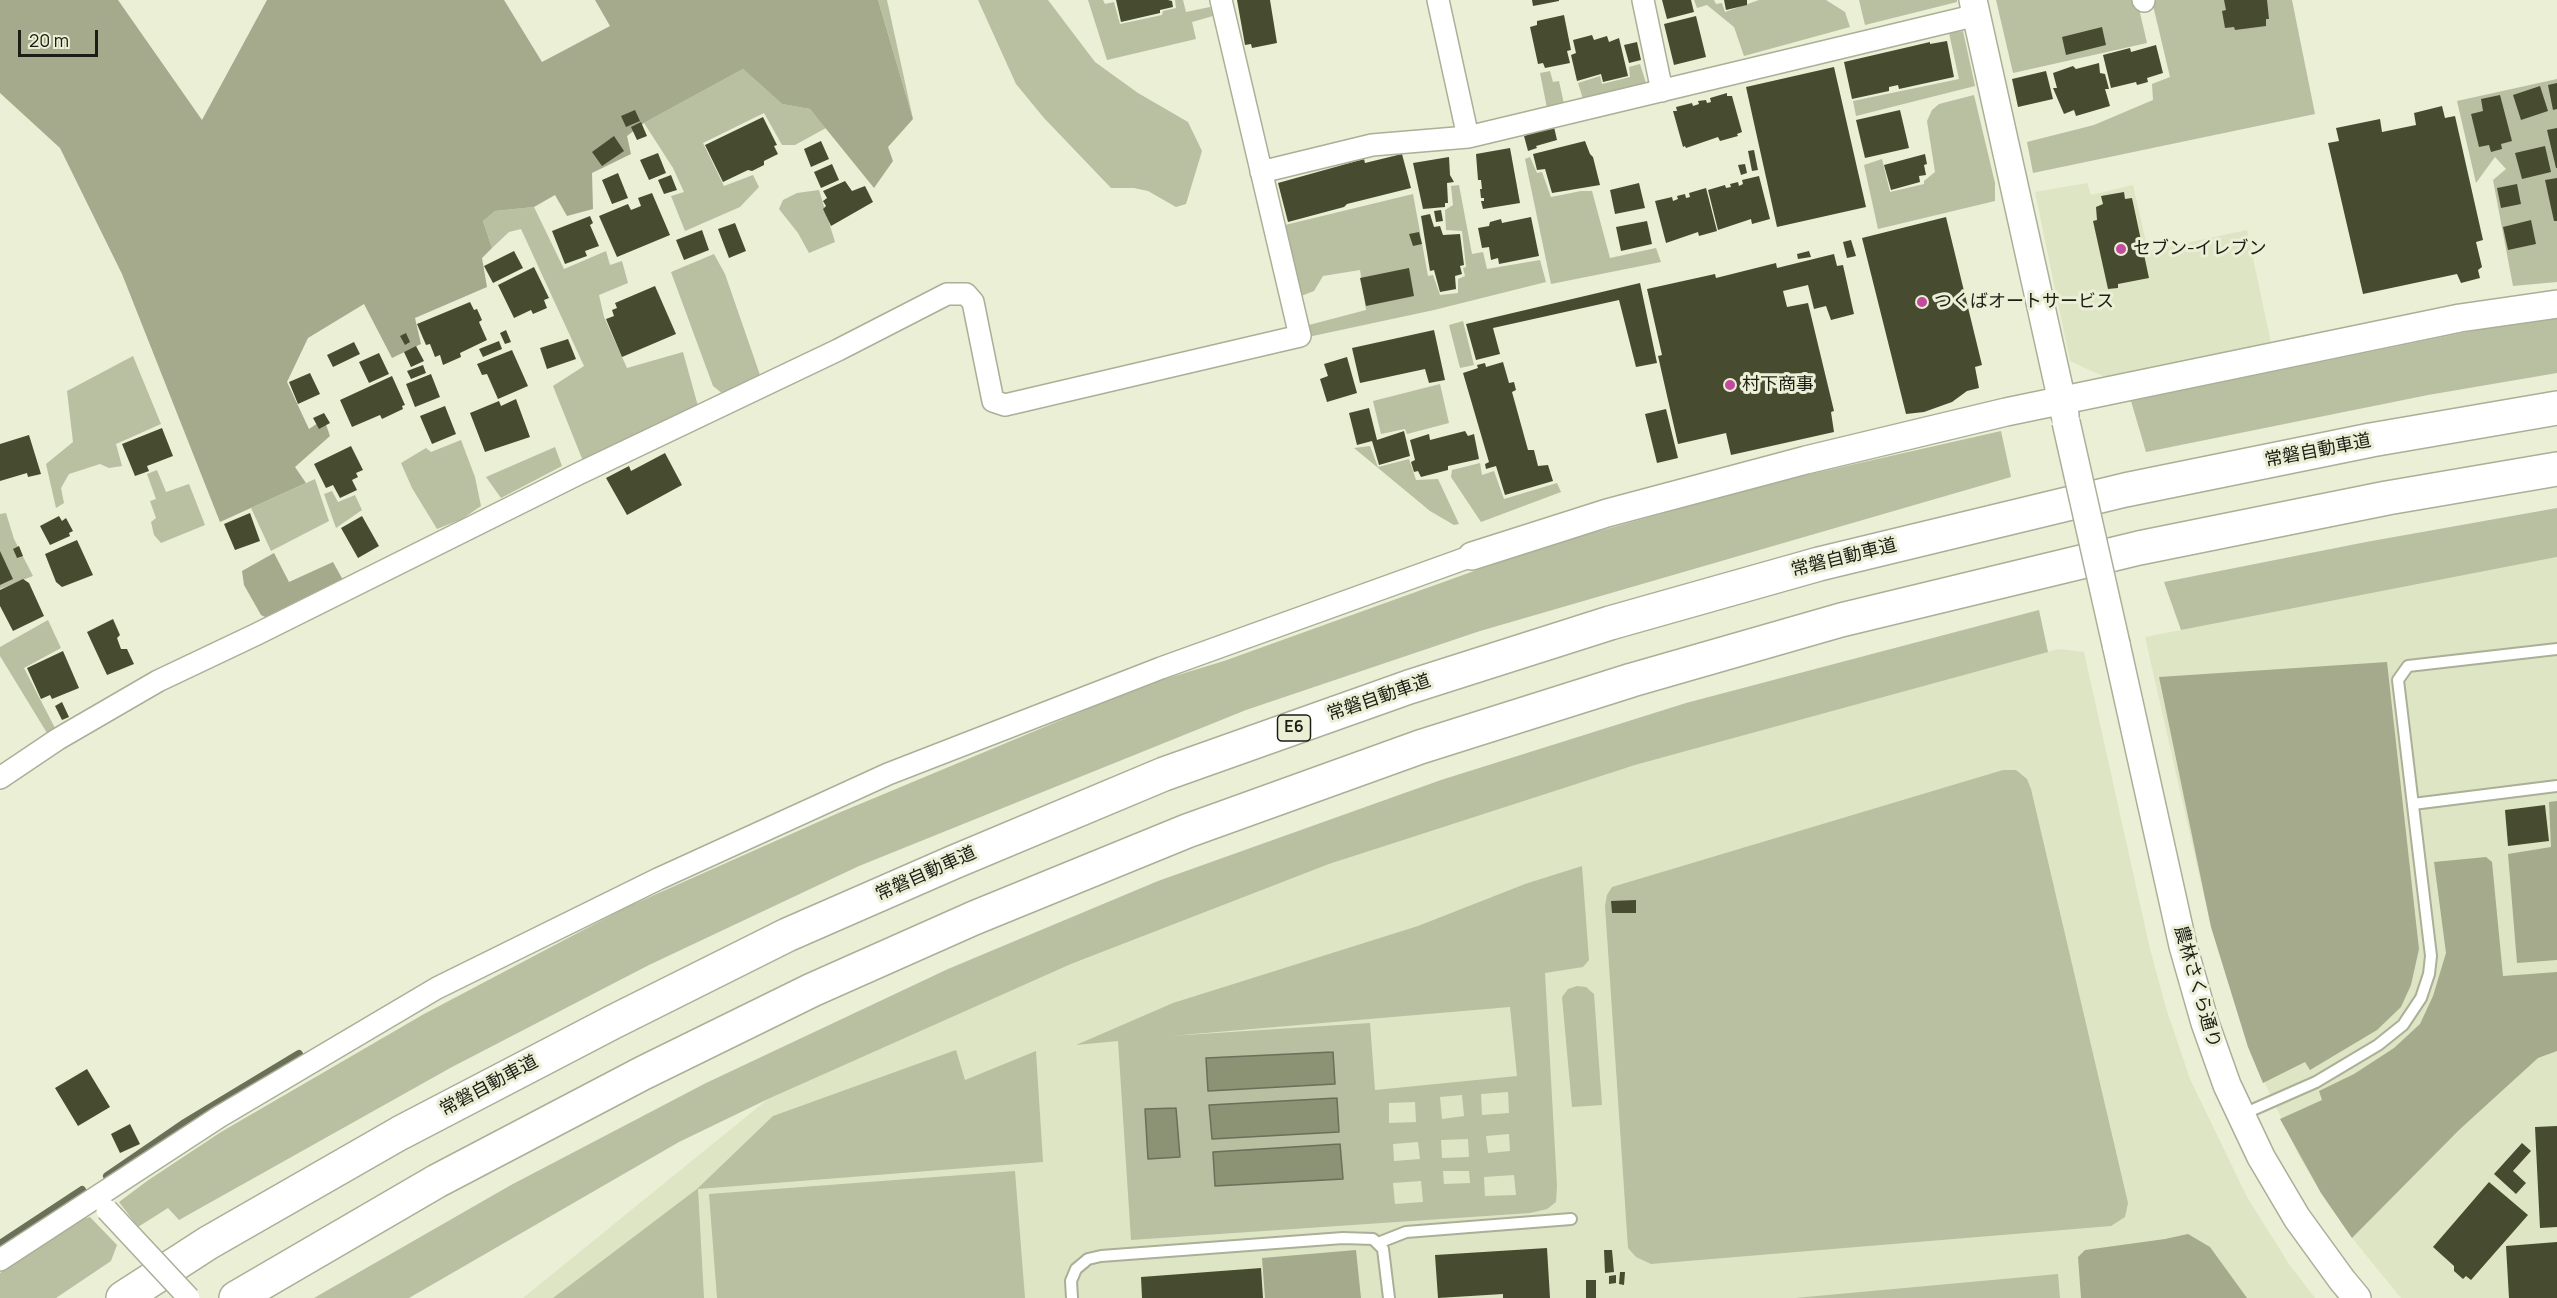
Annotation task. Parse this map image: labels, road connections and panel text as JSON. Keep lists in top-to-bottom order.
{
  "streets": {
    "highway": ["常磐自動車道", "E6"],
    "street": ["農林さくら通り"]
  },
  "places": ["セブン-イレブン", "つくばオートサービス", "村下商事"],
  "scale_bar": "20 m"
}
